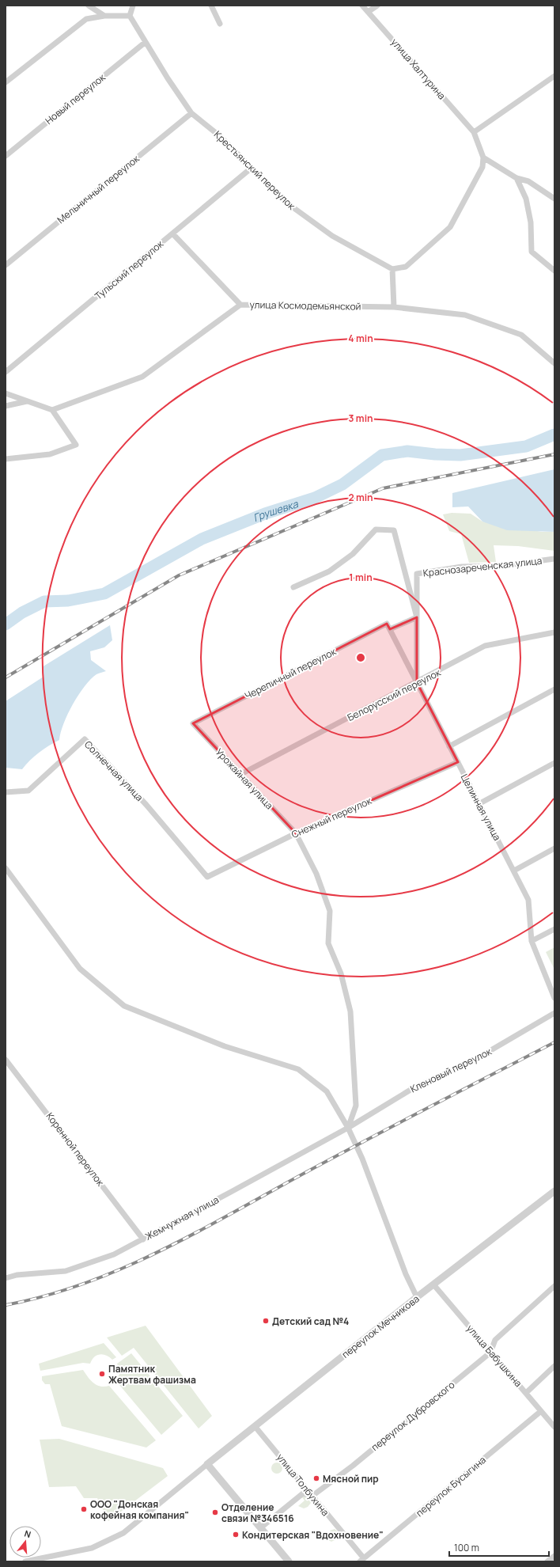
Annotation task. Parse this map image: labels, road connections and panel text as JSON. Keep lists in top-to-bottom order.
{
  "streets": {
    "street": [
      "улица Халтурина",
      "Новый переулок",
      "Крестьянский переулок",
      "Мельничный переулок",
      "Тульский переулок",
      "улица Космодемьянской",
      "Краснозареченская улица",
      "Черепичный переулок",
      "Белорусский переулок",
      "Солнечная улица",
      "Урожайная улица",
      "Целинная улица",
      "Снежный переулок",
      "Кленовый переулок",
      "Коренной переулок",
      "Жемчужная улица",
      "переулок Мечникова",
      "улица Бабушкина",
      "переулок Дубровского",
      "улица Толбухина",
      "переулок Бусыгина"
    ]
  },
  "crossings": [
    ["Новый переулок", "Крестьянский переулок"],
    ["Крестьянский переулок", "Мельничный переулок"],
    ["Крестьянский переулок", "Тульский переулок"],
    ["Краснозареченская улица", "Белорусский переулок"],
    ["Краснозареченская улица", "Целинная улица"],
    ["Черепичный переулок", "Урожайная улица"],
    ["Черепичный переулок", "Целинная улица"],
    ["Белорусский переулок", "Урожайная улица"],
    ["Белорусский переулок", "Целинная улица"],
    ["Солнечная улица", "Снежный переулок"],
    ["Урожайная улица", "Снежный переулок"],
    ["Урожайная улица", "Кленовый переулок"],
    ["Урожайная улица", "Жемчужная улица"],
    ["Целинная улица", "Снежный переулок"],
    ["Кленовый переулок", "Жемчужная улица"],
    ["Коренной переулок", "Жемчужная улица"],
    ["переулок Мечникова", "улица Бабушкина"],
    ["переулок Мечникова", "улица Толбухина"],
    ["улица Бабушкина", "переулок Дубровского"],
    ["улица Бабушкина", "переулок Бусыгина"],
    ["переулок Дубровского", "улица Толбухина"],
    ["улица Толбухина", "переулок Бусыгина"]
  ],
  "water": ["Грушевка"],
  "places": [
    "Детский сад №4",
    "Памятник Жертвам фашизма",
    "Мясной пир",
    "ООО \"Донская кофейная компания\"",
    "Отделение связи №346516",
    "Кондитерская \"Вдохновение\""
  ],
  "scale_bar": "100 m",
  "north": "top",
  "rings": [
    "4 min",
    "3 min",
    "2 min",
    "1 min"
  ]
}
